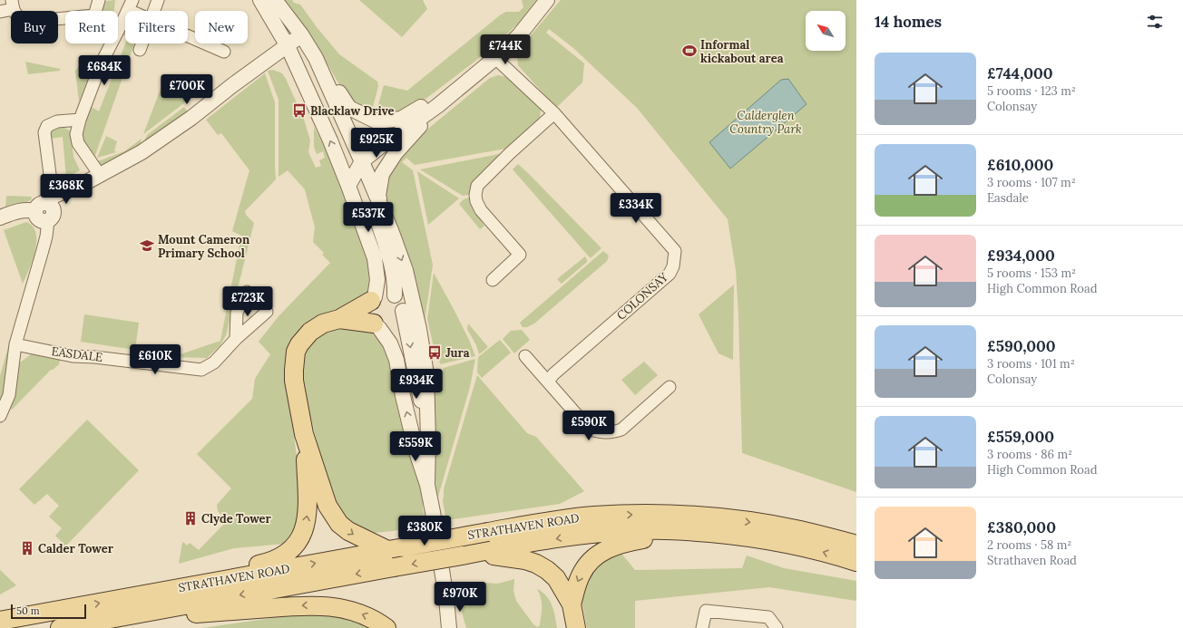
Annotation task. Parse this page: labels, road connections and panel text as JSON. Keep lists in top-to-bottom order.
{
  "streets": {
    "main road": ["STRATHAVEN ROAD"],
    "street": ["COLONSAY", "EASDALE"]
  },
  "parks": ["Calderglen Country Park"],
  "places": {
    "sports": ["Informal kickabout area"],
    "bus stop": ["Blacklaw Drive", "Jura"],
    "school or university": ["Mount Cameron Primary School"],
    "building": ["Clyde Tower", "Calder Tower"]
  },
  "scale_bar": "50 m",
  "north": "top left",
  "page": {
    "heading": "14 homes",
    "chip": [
      "Buy",
      "Rent",
      "Filters",
      "New"
    ],
    "price": [
      "£744K",
      "£684K",
      "£700K",
      "£925K",
      "£368K",
      "£334K",
      "£537K",
      "£723K",
      "£610K",
      "£934K",
      "£590K",
      "£559K",
      "£380K",
      "£970K"
    ],
    "list": [
      {
        "name": "£744,000",
        "note": "5 rooms · 123 m² · Colonsay"
      },
      {
        "name": "£610,000",
        "note": "3 rooms · 107 m² · Easdale"
      },
      {
        "name": "£934,000",
        "note": "5 rooms · 153 m² · High Common Road"
      },
      {
        "name": "£590,000",
        "note": "3 rooms · 101 m² · Colonsay"
      },
      {
        "name": "£559,000",
        "note": "3 rooms · 86 m² · High Common Road"
      },
      {
        "name": "£380,000",
        "note": "2 rooms · 58 m² · Strathaven Road"
      }
    ],
    "scale": "50 m"
  }
}
